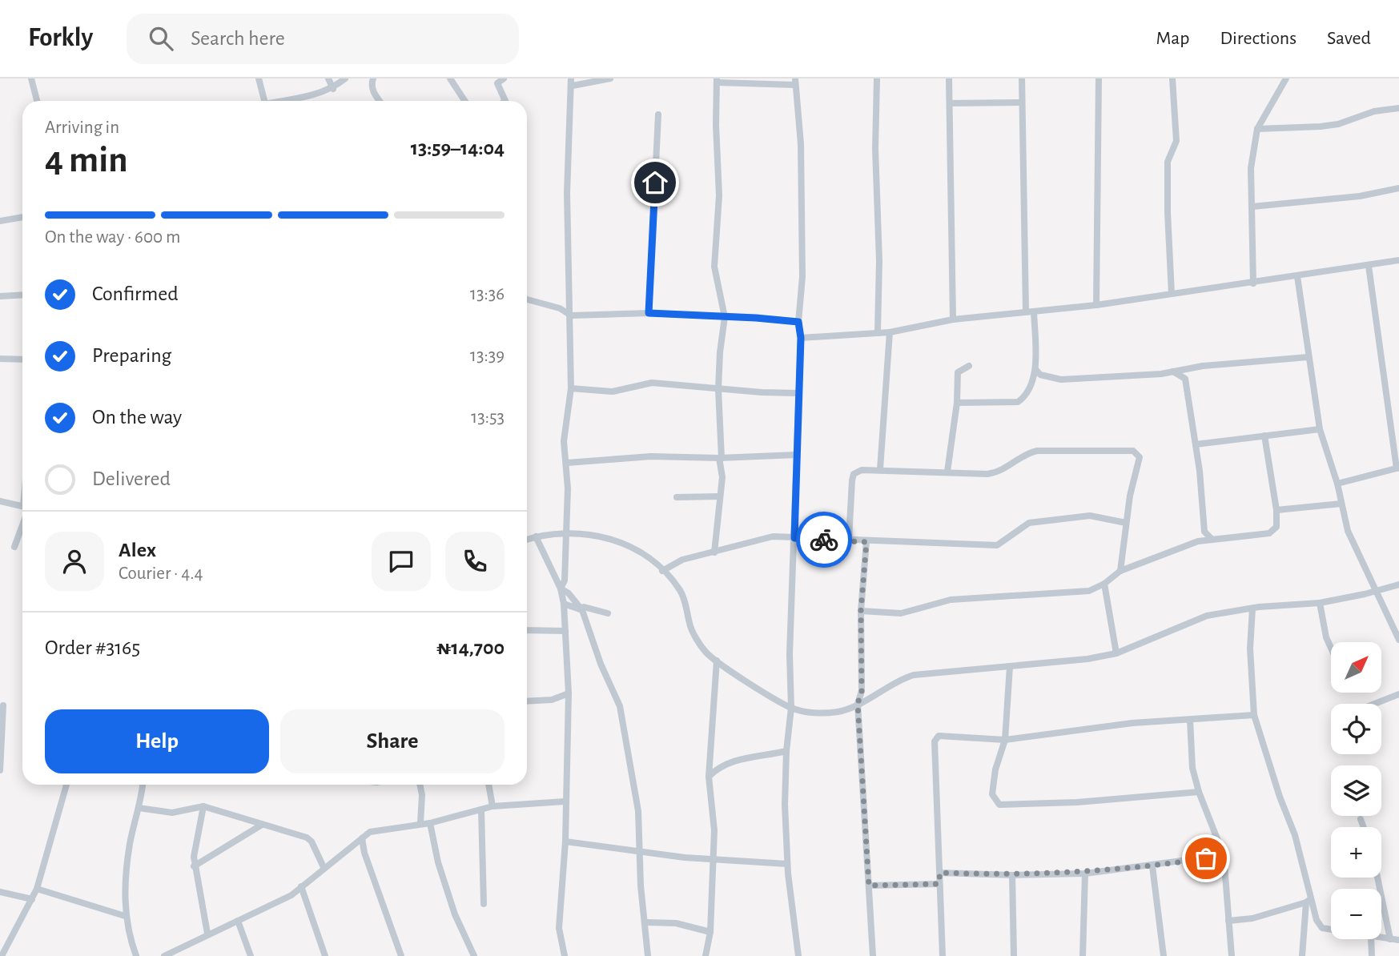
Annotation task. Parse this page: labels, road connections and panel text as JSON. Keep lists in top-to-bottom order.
{
  "north": "top right",
  "page": {
    "header": "Forkly",
    "search": "Search here",
    "nav": ["Map", "Directions", "Saved"],
    "heading": ["4 min", "Arriving in", "13:59–14:04"],
    "panel": [
      "Alex",
      "Courier · 4.4",
      "Order #3165",
      "₦14,700"
    ],
    "bar": "On the way · 600 m",
    "list": [
      ["Confirmed", "13:36"],
      ["Preparing", "13:39"],
      ["On the way", "13:53"],
      "Delivered"
    ],
    "map_buttons": ["+", "−"],
    "buttons": ["Help", "Share"]
  }
}
